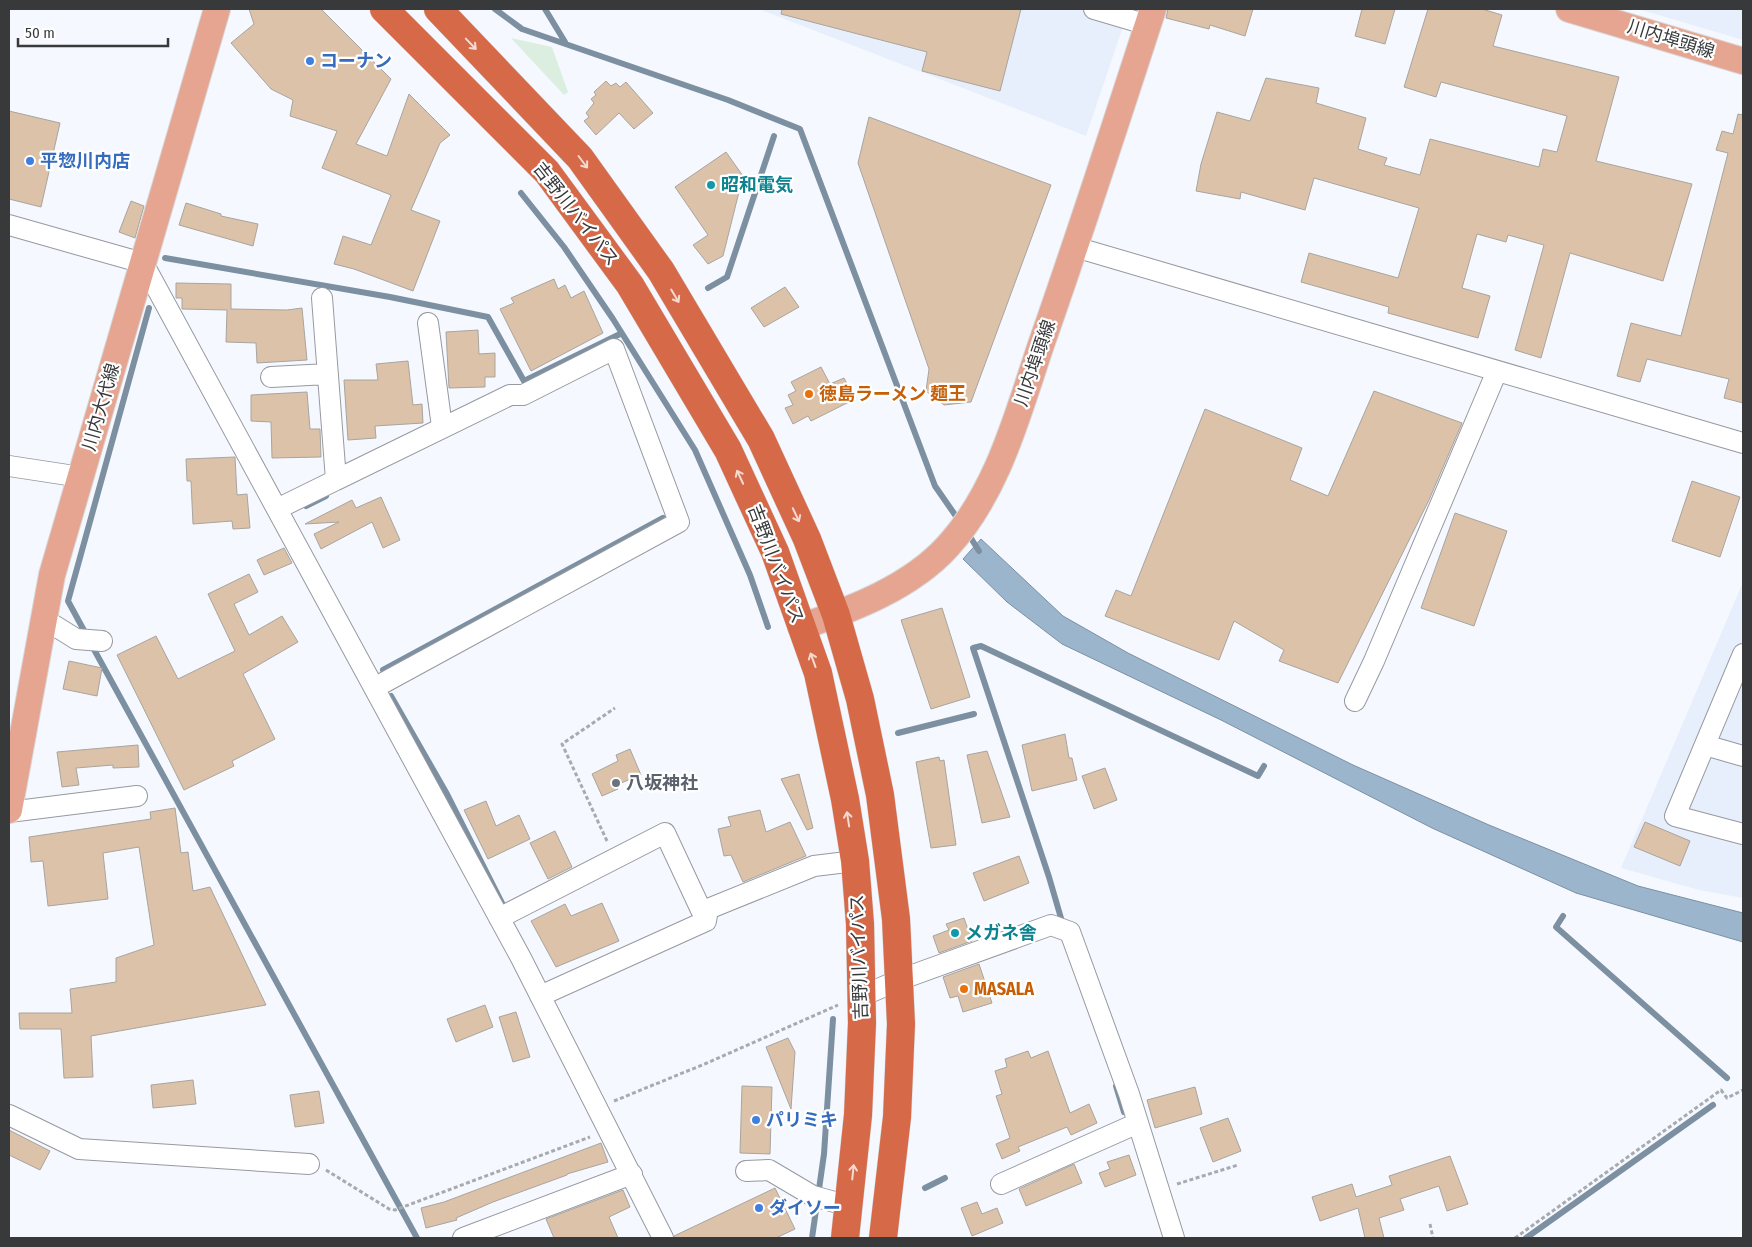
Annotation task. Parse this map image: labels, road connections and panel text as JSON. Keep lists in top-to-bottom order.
{
  "streets": {
    "highway": ["吉野川バイパス"],
    "main road": ["川内埠頭線", "川内大代線"]
  },
  "crossings": [
    ["川内埠頭線", "吉野川バイパス"]
  ],
  "places": [
    "コーナン",
    "平惣川内店",
    "昭和電気",
    "徳島ラーメン 麺王",
    "八坂神社",
    "メガネ舎",
    "MASALA",
    "パリミキ",
    "ダイソー"
  ],
  "scale_bar": "50 m"
}
